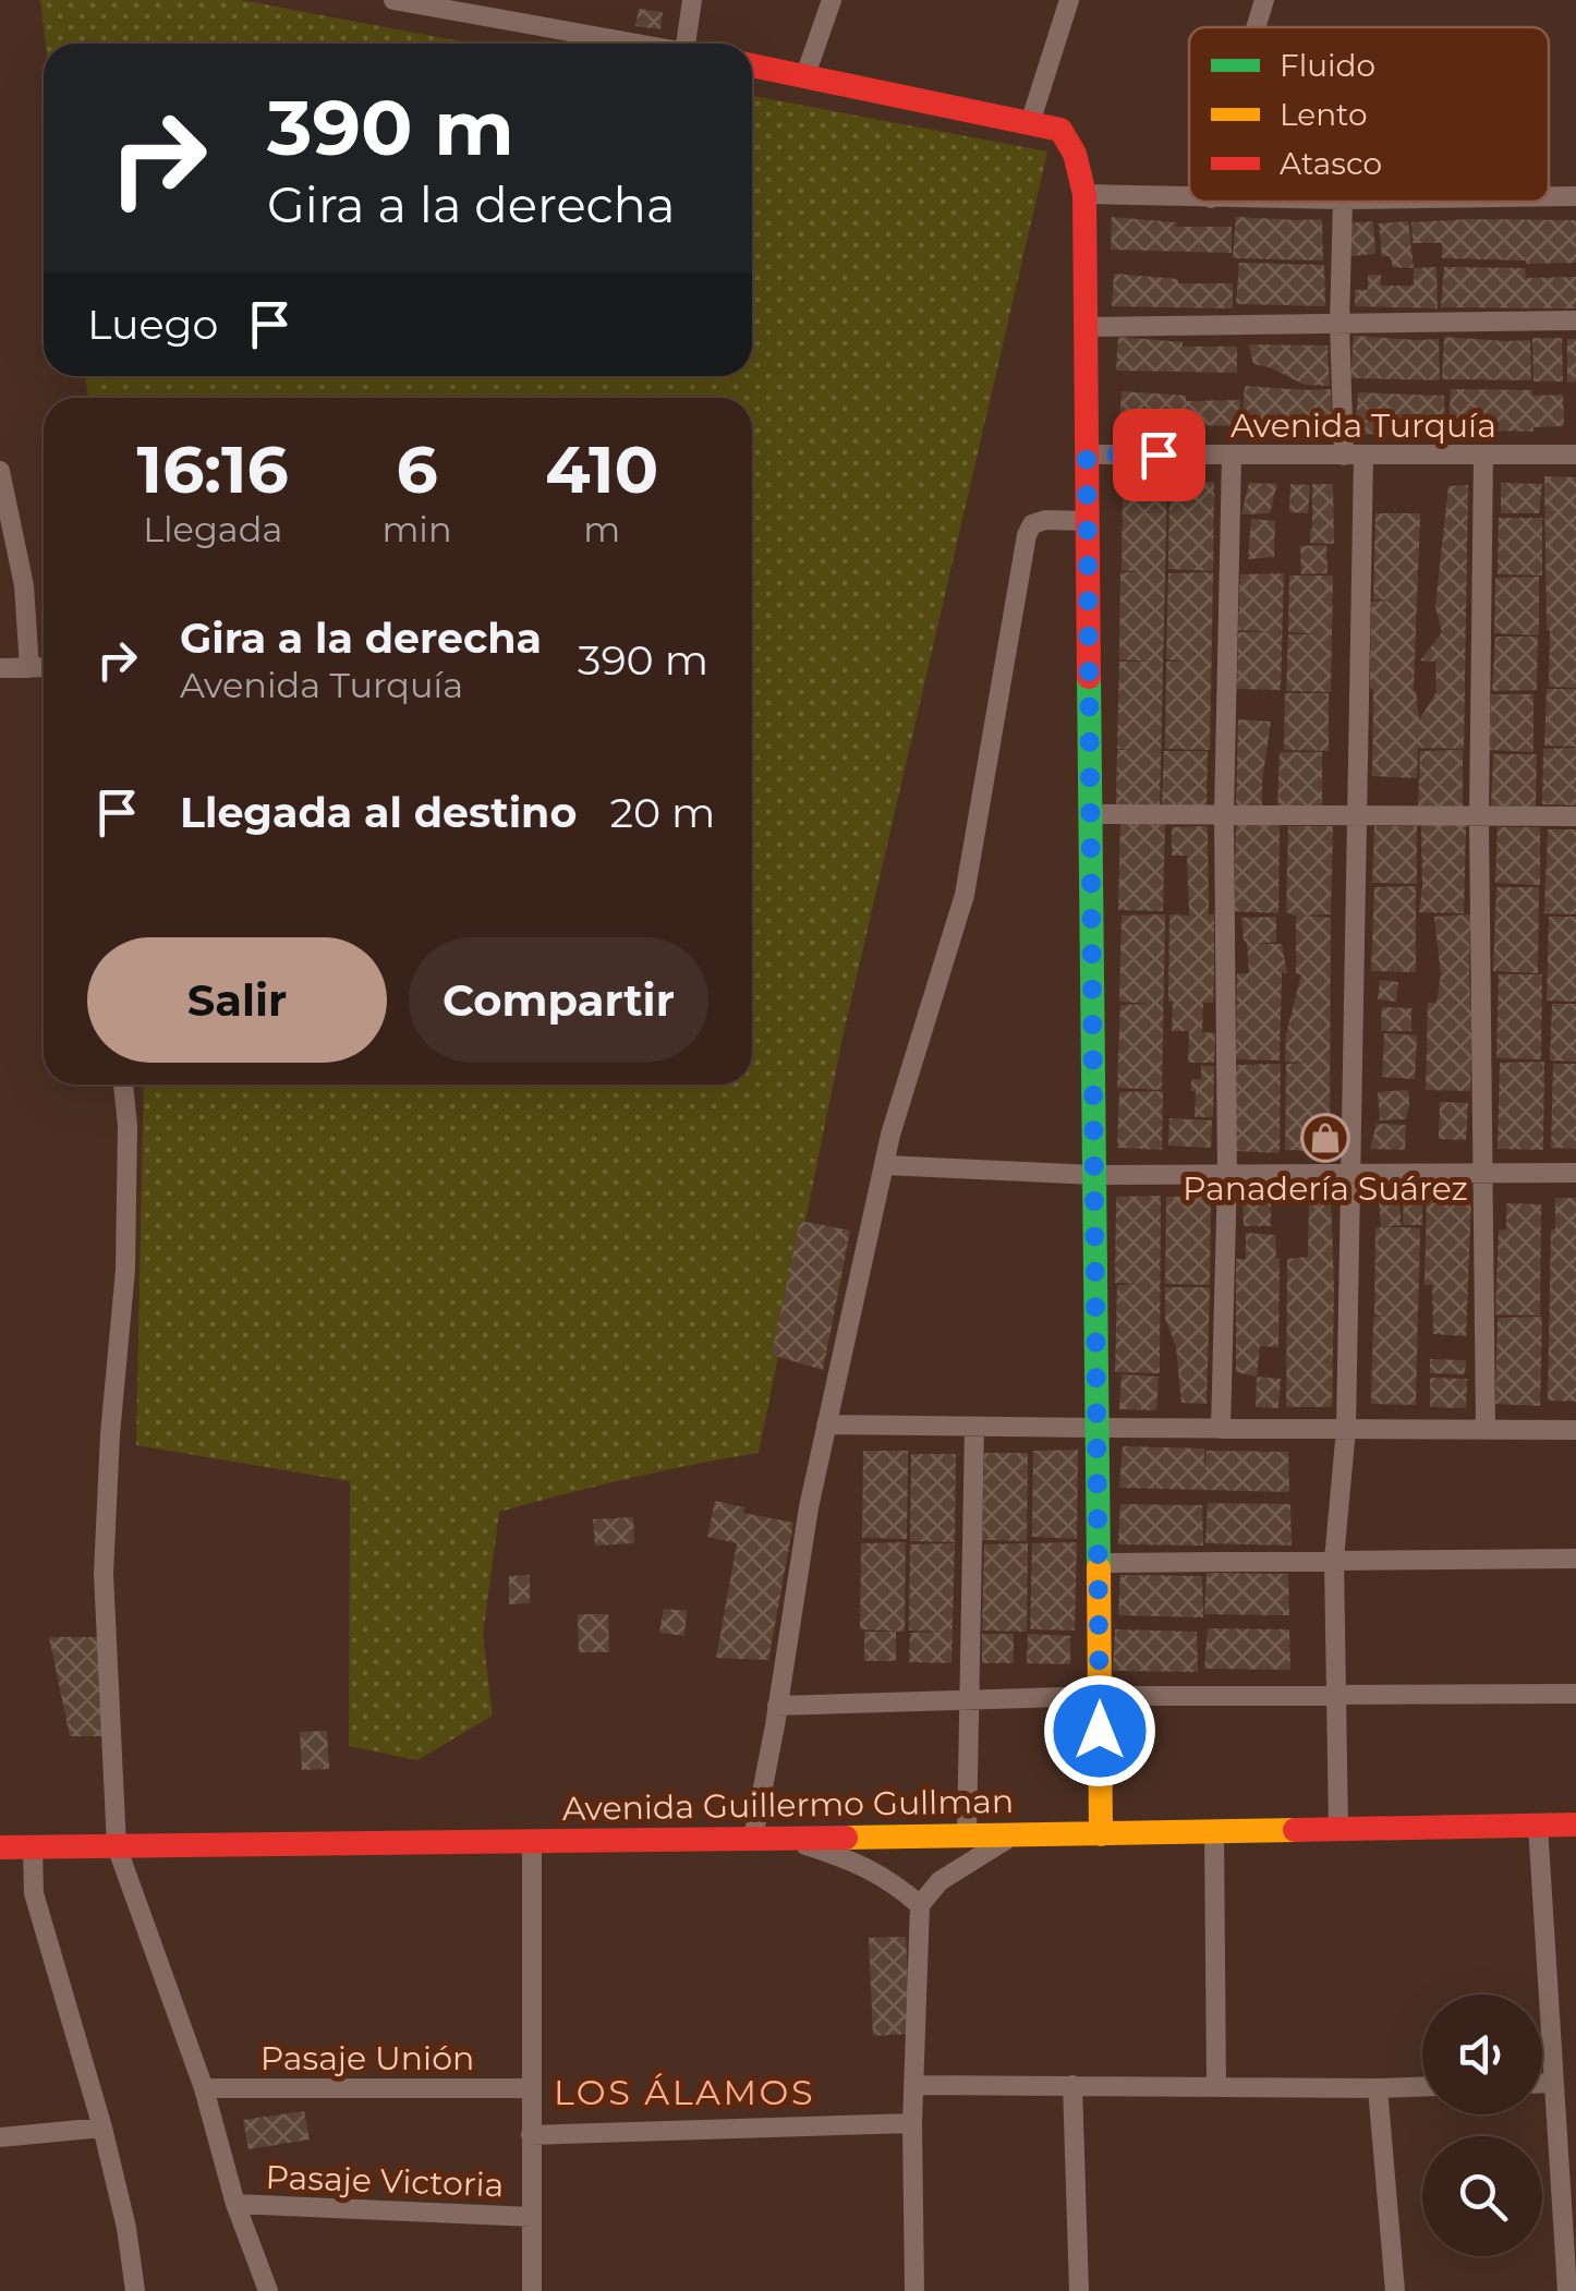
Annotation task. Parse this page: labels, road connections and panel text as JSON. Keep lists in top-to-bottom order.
{
  "streets": {
    "street": [
      "Avenida Turquía",
      "Avenida Guillermo Gullman",
      "Pasaje Unión",
      "Pasaje Victoria"
    ]
  },
  "districts": ["LOS ÁLAMOS"],
  "places": {
    "shop": ["Panadería Suárez"]
  },
  "legend": ["Fluido", "Lento", "Atasco"],
  "page": {
    "turn": ["390 m", "Gira a la derecha"],
    "then": "Luego",
    "eta": [
      "16:16",
      "Llegada",
      "6",
      "min",
      "410",
      "m"
    ],
    "list": [
      {
        "name": "Gira a la derecha",
        "note": "Avenida Turquía",
        "value": "390 m"
      },
      {
        "name": "Llegada al destino",
        "value": "20 m"
      }
    ],
    "buttons": ["Salir", "Compartir"]
  }
}
